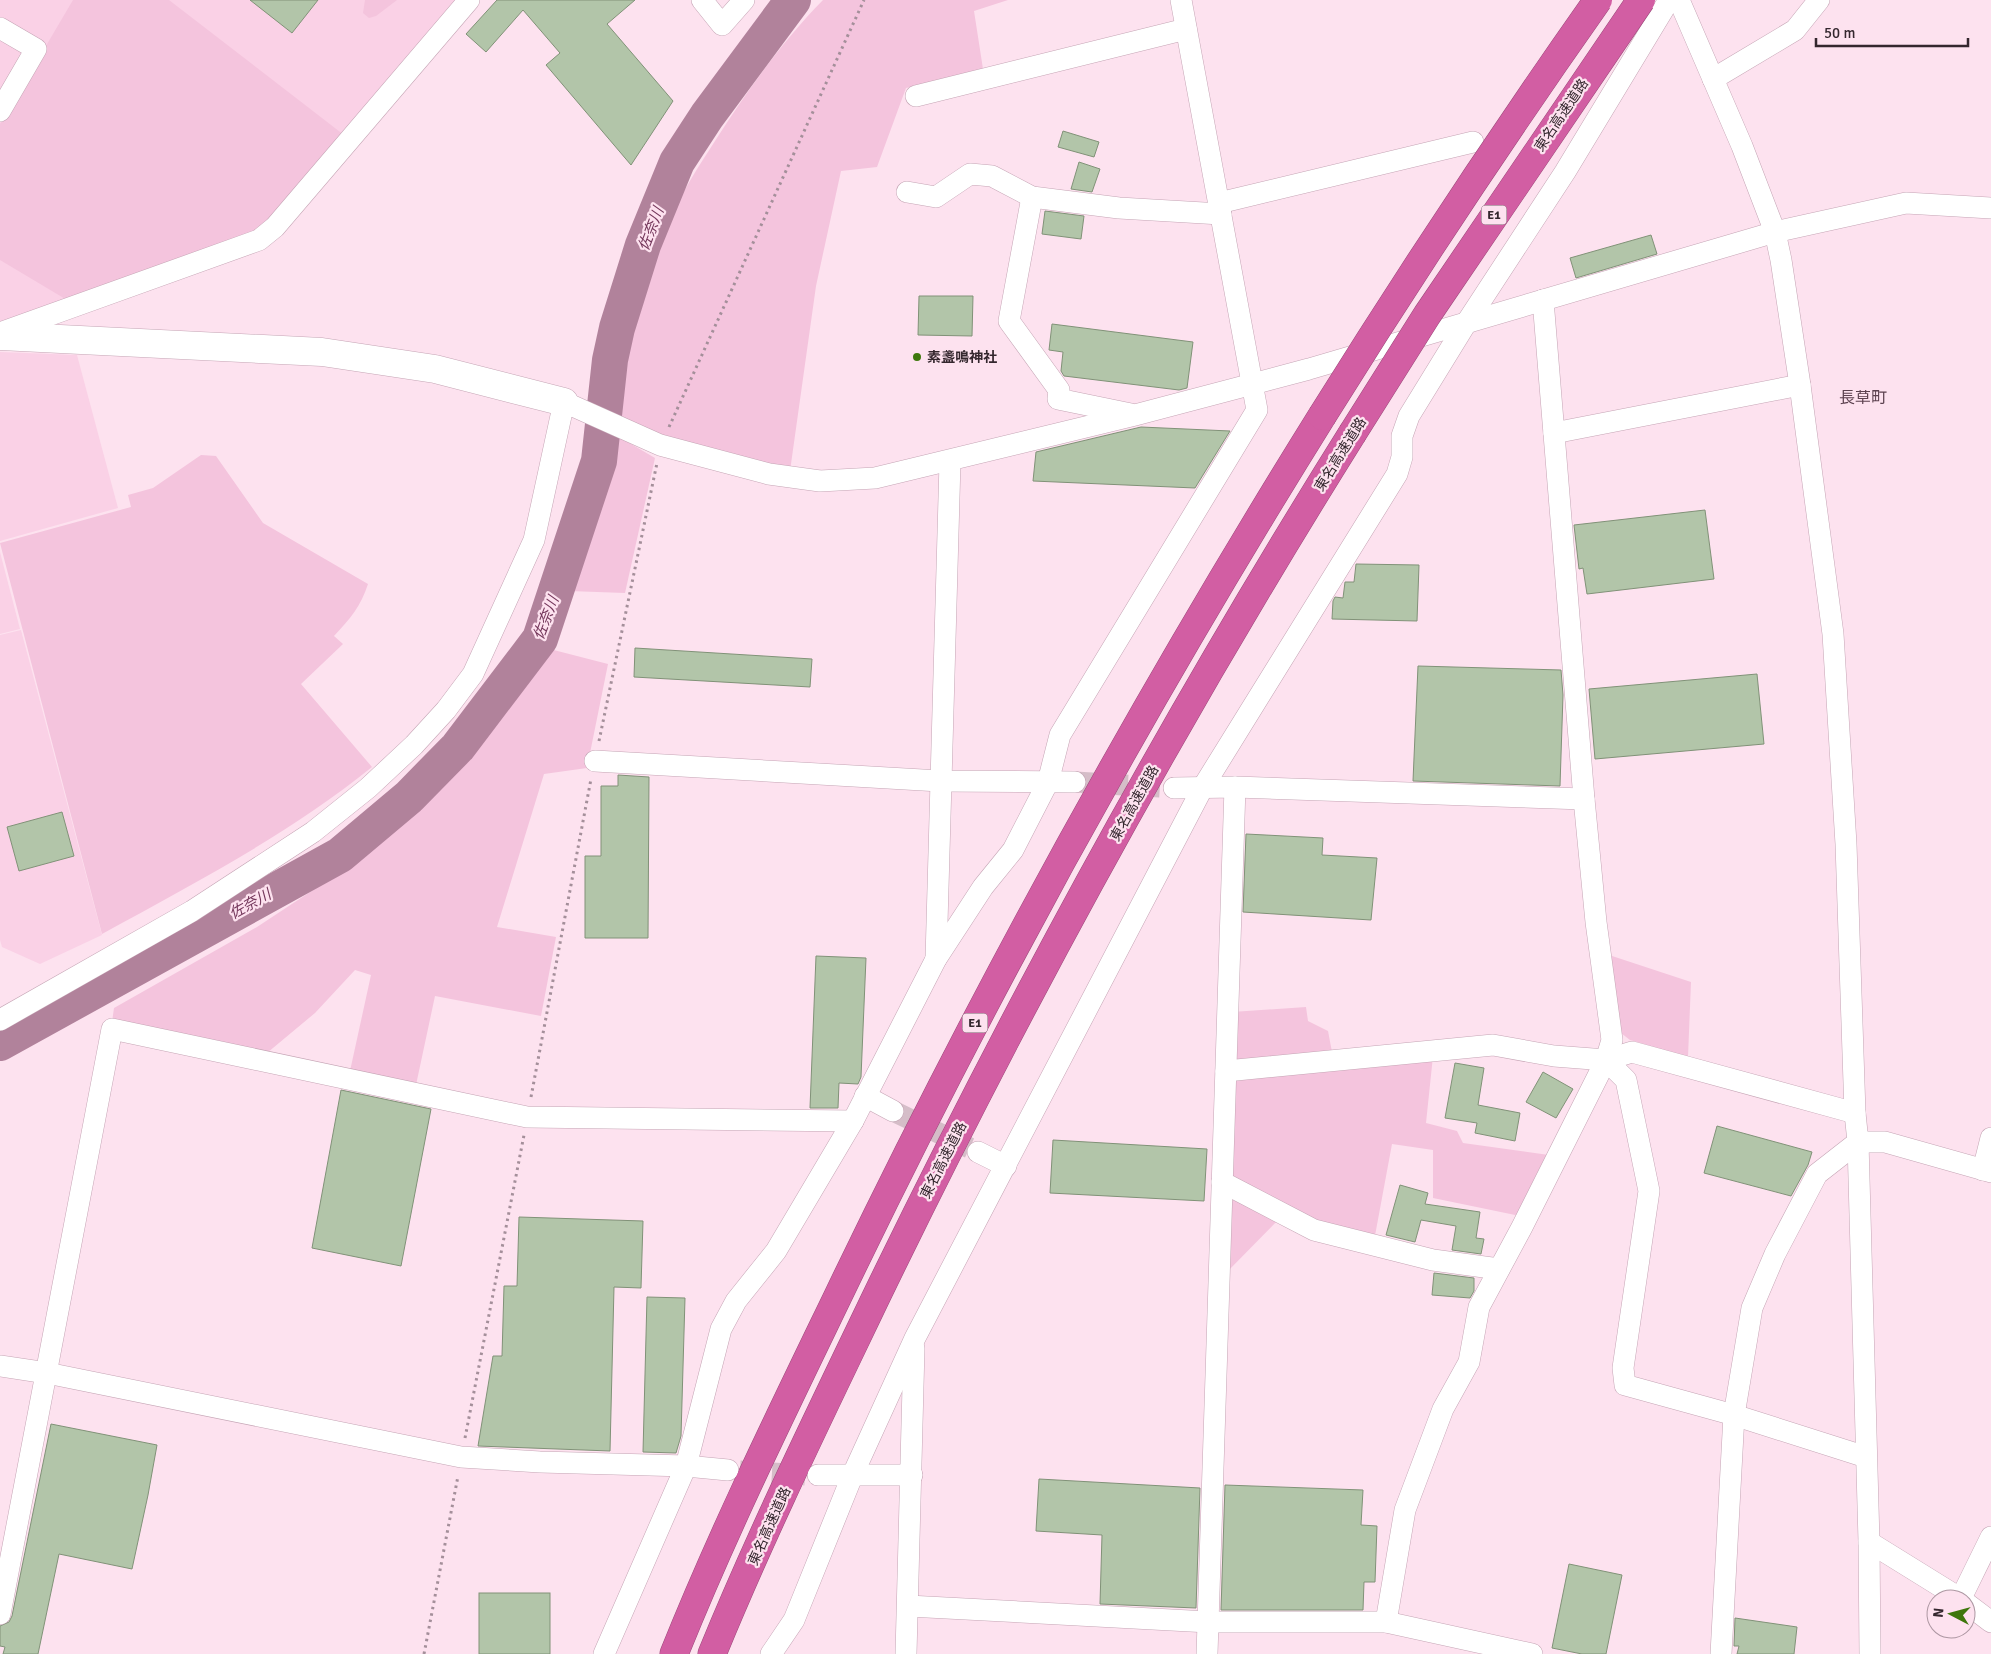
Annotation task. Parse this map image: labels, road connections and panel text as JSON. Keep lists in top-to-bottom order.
{
  "streets": {
    "highway": ["東名高速道路", "E1"]
  },
  "districts": ["長草町"],
  "water": ["佐奈川"],
  "places": ["素盞鳴神社"],
  "scale_bar": "50 m",
  "north": "left"
}
